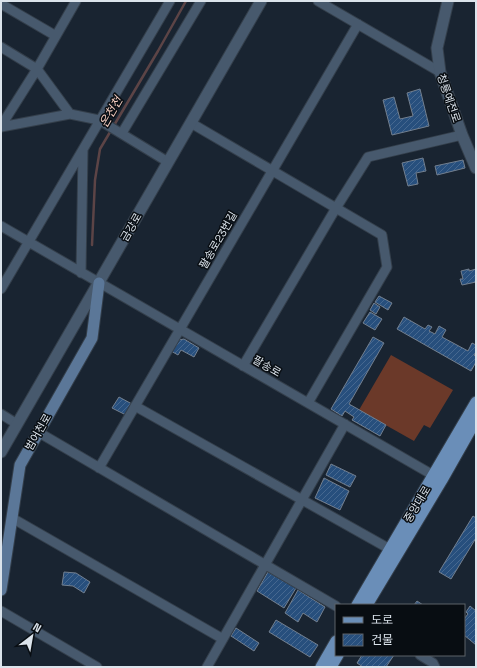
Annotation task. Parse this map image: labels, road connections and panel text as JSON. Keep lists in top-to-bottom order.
{
  "streets": {
    "main road": ["범어천로", "중앙대로"],
    "street": [
      "청룡예전로",
      "금강로",
      "팔송로23번길",
      "팔송로"
    ]
  },
  "crossings": [
    ["금강로", "팔송로"],
    ["금강로", "범어천로"],
    ["팔송로23번길", "팔송로"],
    ["팔송로", "범어천로"],
    ["팔송로", "중앙대로"]
  ],
  "water": ["온천천"],
  "legend": ["도로", "건물"],
  "north": "top right"
}
